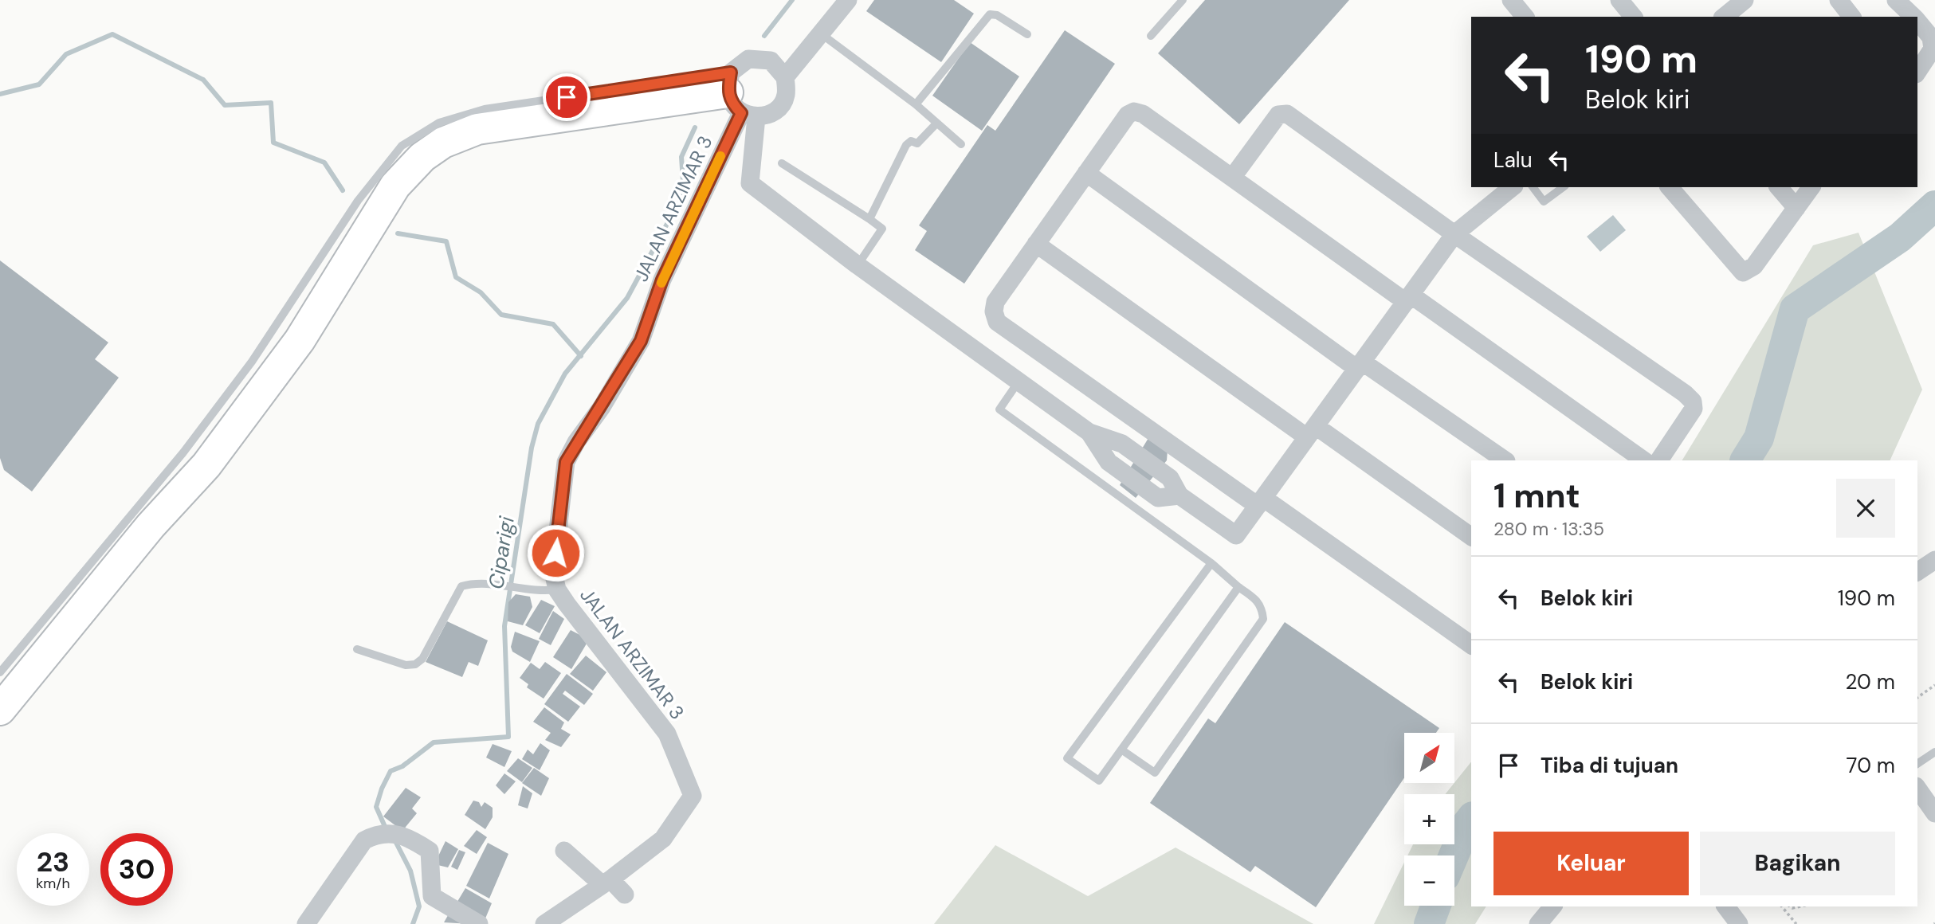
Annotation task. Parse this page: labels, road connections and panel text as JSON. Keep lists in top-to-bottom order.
{
  "streets": {
    "street": ["JALAN ARZIMAR 3"]
  },
  "water": ["Ciparigi"],
  "north": "top right",
  "page": {
    "turn": ["190 m", "Belok kiri"],
    "then": "Lalu",
    "heading": ["1 mnt", "280 m · 13:35"],
    "list": [
      {
        "name": "Belok kiri",
        "value": "190 m"
      },
      {
        "name": "Belok kiri",
        "value": "20 m"
      },
      {
        "name": "Tiba di tujuan",
        "value": "70 m"
      }
    ],
    "map_buttons": ["+", "−"],
    "buttons": ["Keluar", "Bagikan"],
    "speed": "23 km/h",
    "limit": "30"
  }
}
